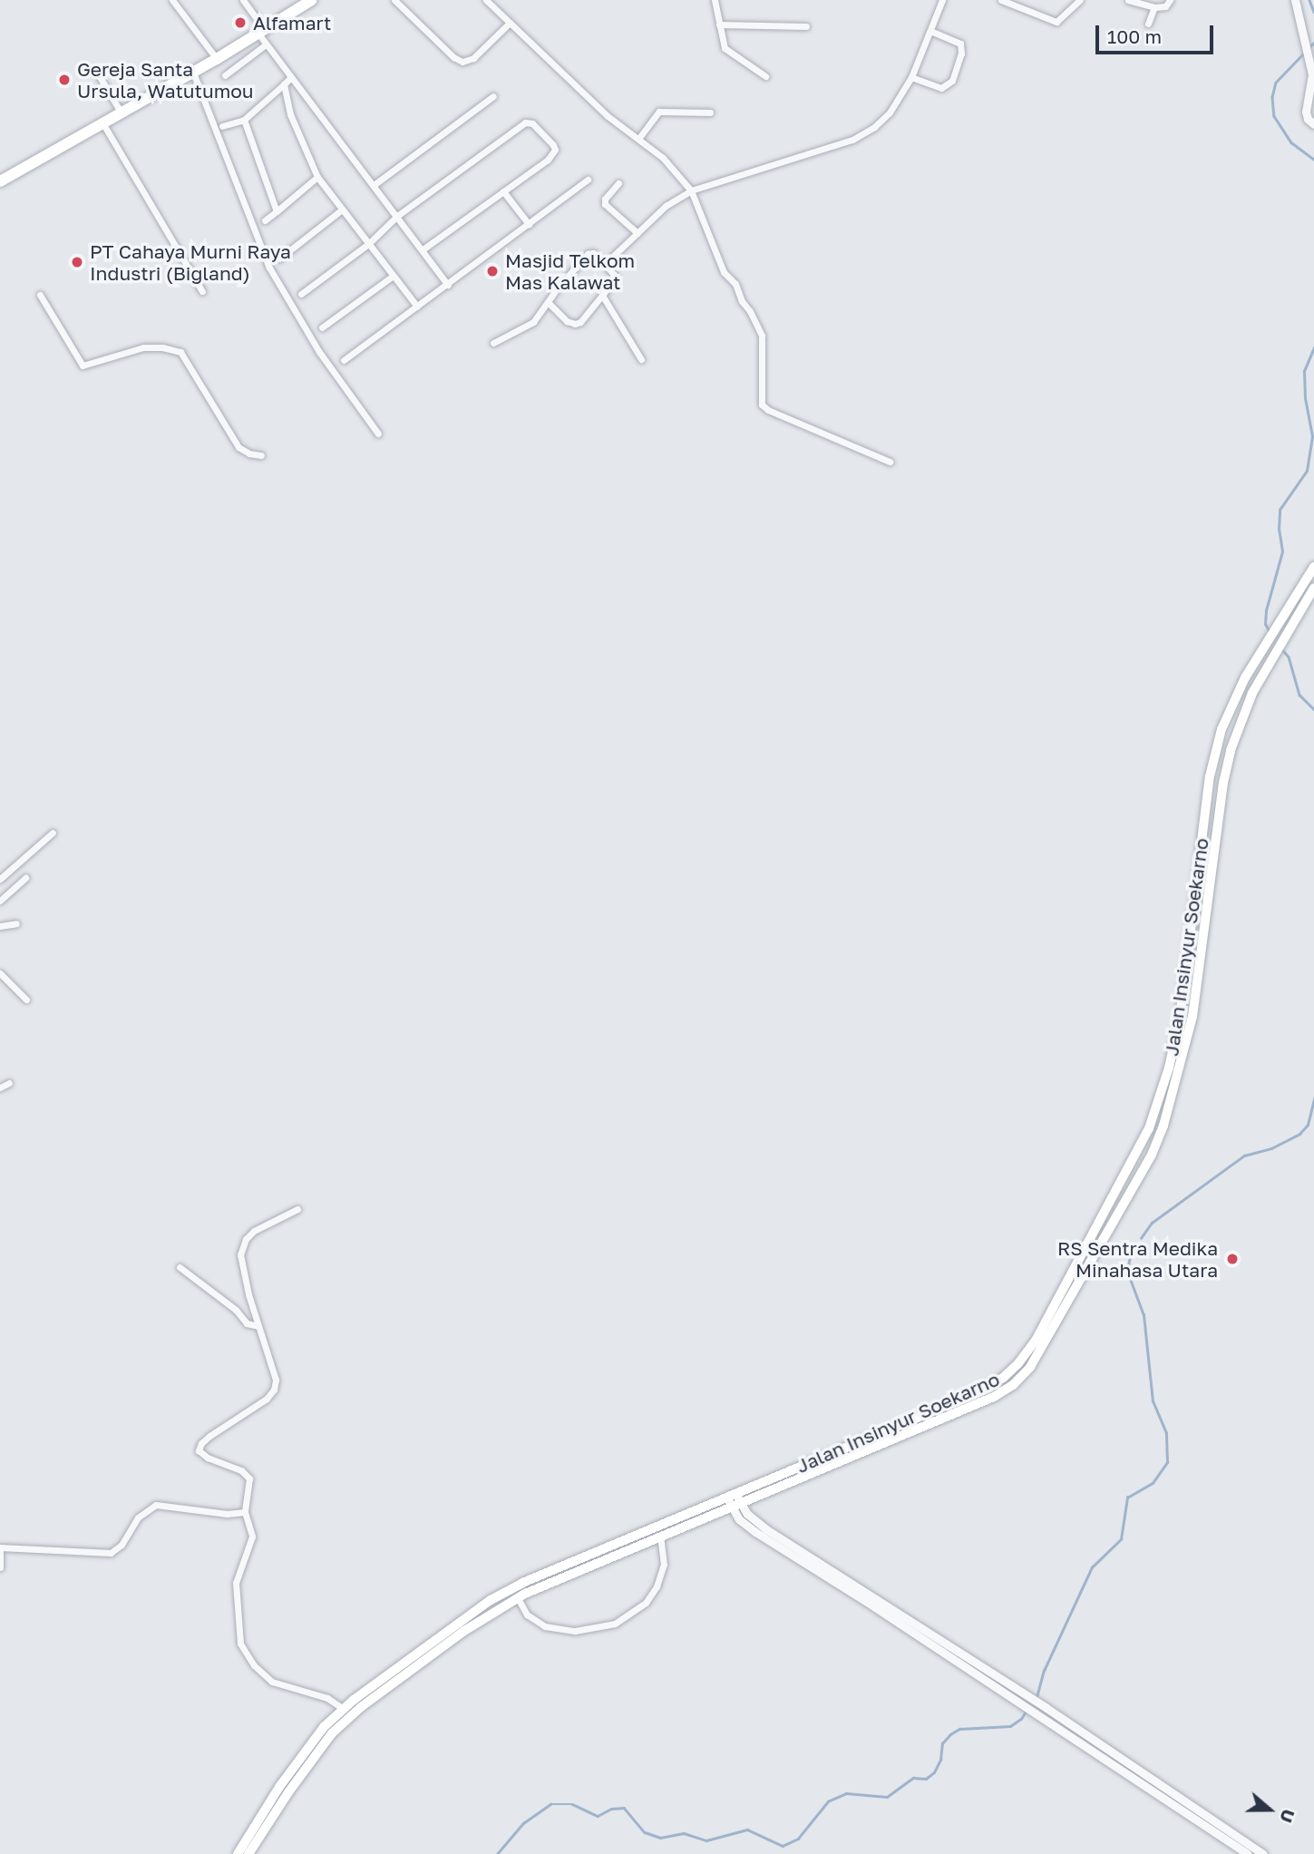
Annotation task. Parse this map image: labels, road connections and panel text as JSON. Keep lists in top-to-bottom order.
{
  "streets": {
    "main road": ["Jalan Insinyur Soekarno"]
  },
  "places": [
    "Alfamart",
    "Gereja Santa Ursula, Watutumou",
    "PT Cahaya Murni Raya Industri (Bigland)",
    "Masjid Telkom Mas Kalawat",
    "RS Sentra Medika Minahasa Utara"
  ],
  "scale_bar": "100 m",
  "north": "right"
}
